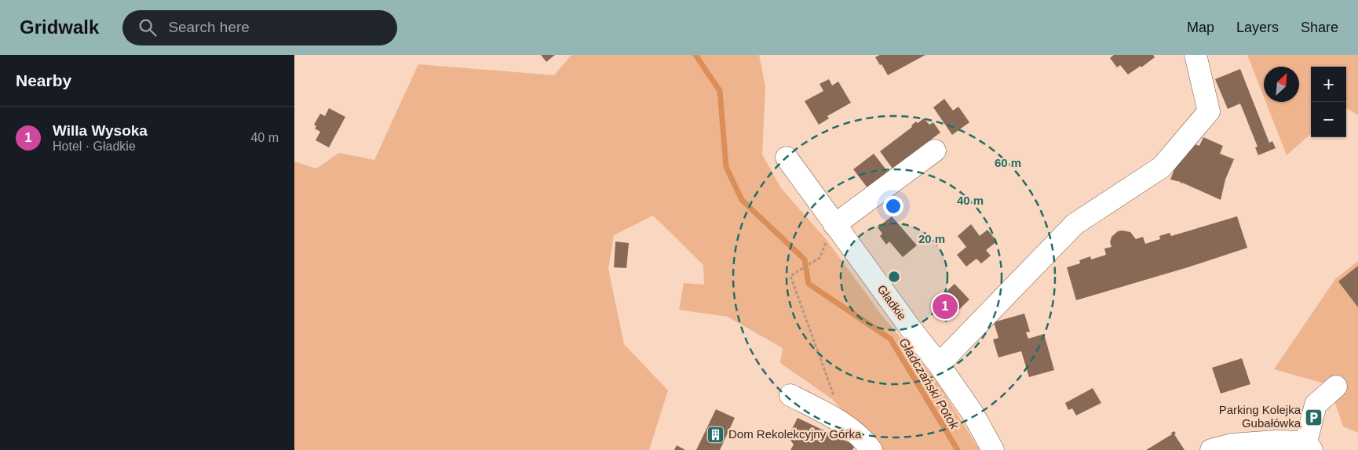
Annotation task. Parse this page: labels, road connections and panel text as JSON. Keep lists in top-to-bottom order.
{
  "streets": {
    "street": ["Gładkie"]
  },
  "water": ["Gładczański Potok"],
  "places": {
    "parking": ["Parking Kolejka Gubałówka"],
    "building": ["Dom Rekolekcyjny Górka"]
  },
  "north": "top right",
  "page": {
    "header": "Gridwalk",
    "search": "Search here",
    "nav": ["Map", "Layers", "Share"],
    "heading": "Nearby",
    "map_buttons": ["+", "−"],
    "list": [
      {
        "mark": "1",
        "name": "Willa Wysoka",
        "note": "Hotel · Gładkie",
        "value": "40 m"
      }
    ],
    "pins": "1"
  },
  "rings": ["60 m", "40 m", "20 m"]
}
